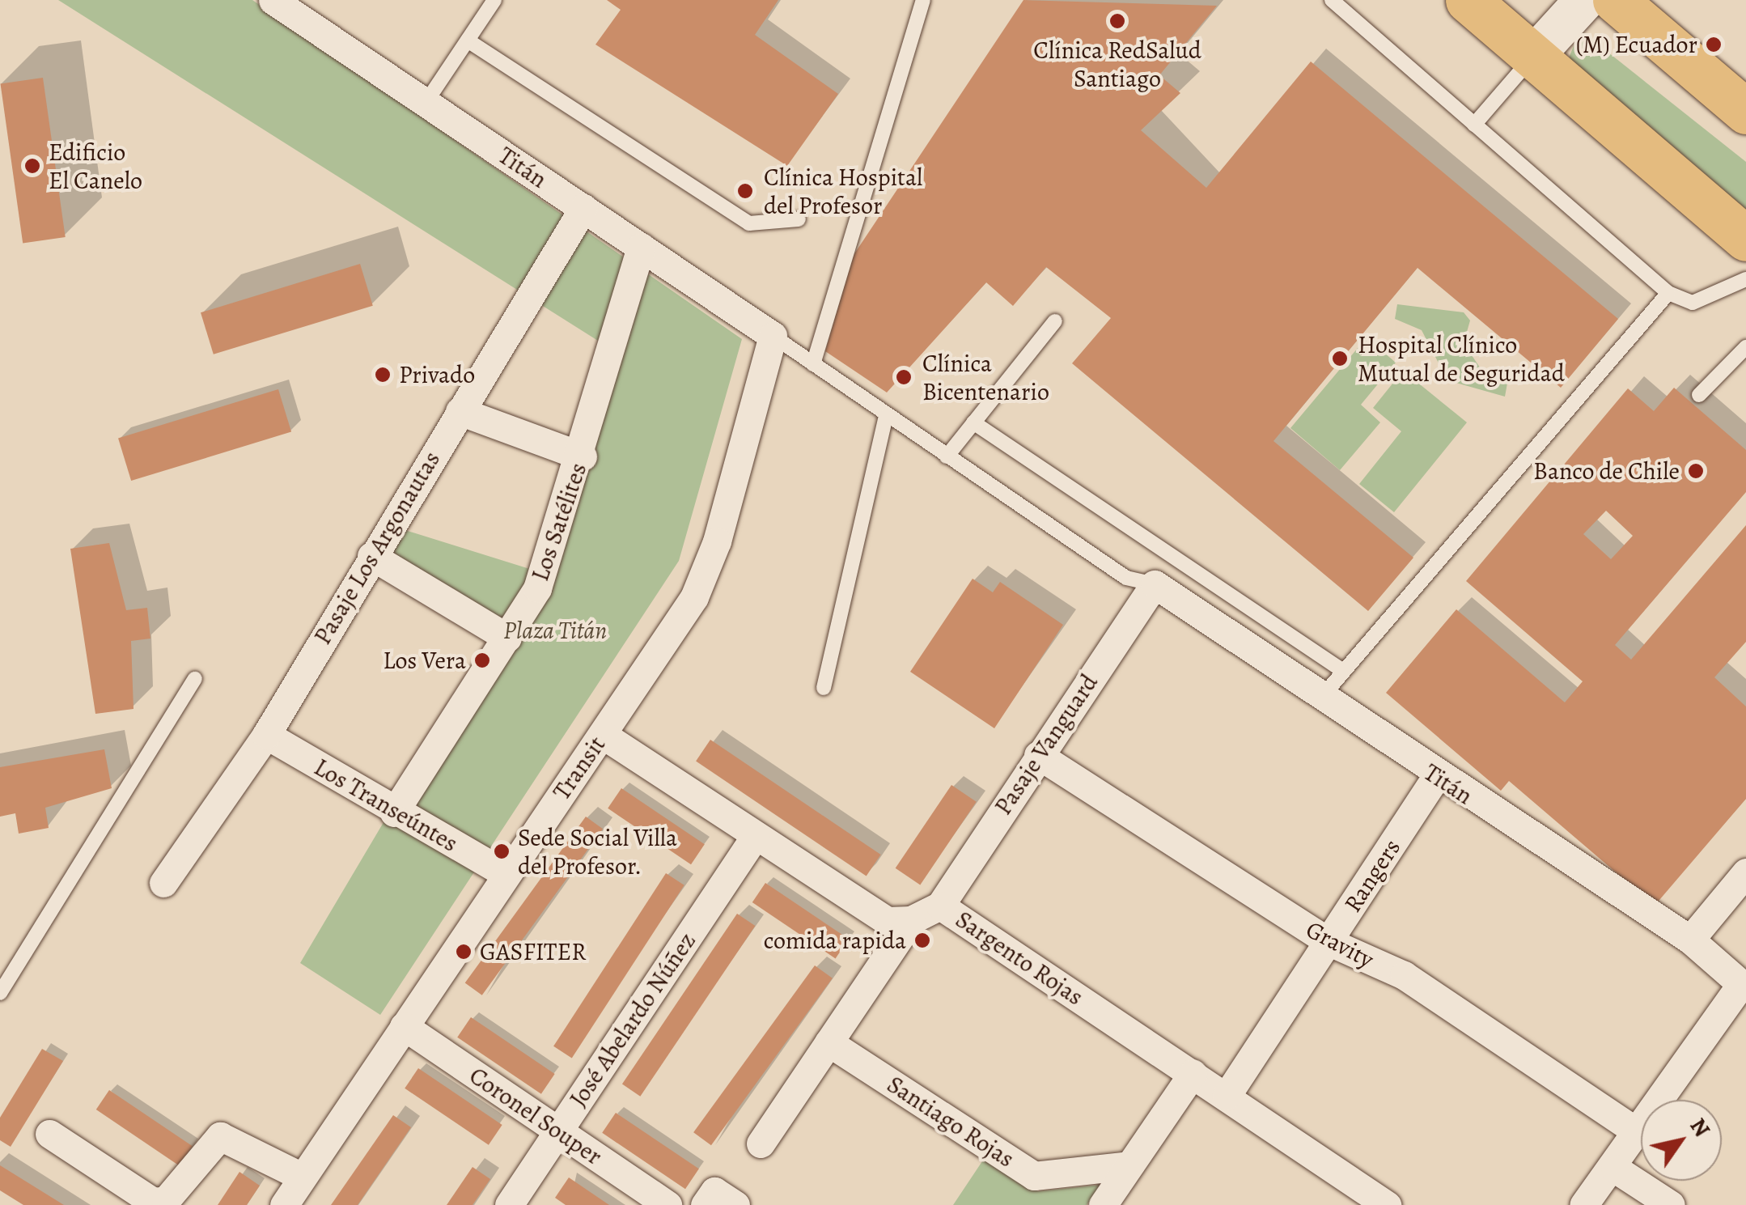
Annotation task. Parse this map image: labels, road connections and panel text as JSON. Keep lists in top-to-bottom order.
{
  "streets": {
    "street": [
      "Titán",
      "Los Satélites",
      "Pasaje Los Argonautas",
      "Pasaje Vanguard",
      "Transit",
      "Los Transeúntes",
      "Rangers",
      "Gravity",
      "Sargento Rojas",
      "José Abelardo Núñez",
      "Coronel Souper",
      "Santiago Rojas"
    ]
  },
  "crossings": [
    ["Titán", "Los Satélites"],
    ["Titán", "Pasaje Los Argonautas"],
    ["Titán", "Pasaje Vanguard"],
    ["Titán", "Transit"],
    ["Titán", "Rangers"],
    ["Los Satélites", "Los Transeúntes"],
    ["Pasaje Los Argonautas", "Los Transeúntes"],
    ["Pasaje Vanguard", "Gravity"],
    ["Pasaje Vanguard", "Sargento Rojas"],
    ["Transit", "Los Transeúntes"],
    ["Transit", "Coronel Souper"],
    ["Rangers", "Gravity"],
    ["Rangers", "Sargento Rojas"],
    ["José Abelardo Núñez", "Coronel Souper"]
  ],
  "parks": ["Plaza Titán"],
  "places": [
    "Clínica RedSalud Santiago",
    "(M) Ecuador",
    "Edificio El Canelo",
    "Clínica Hospital del Profesor",
    "Hospital Clínico Mutual de Seguridad",
    "Privado",
    "Clínica Bicentenario",
    "Banco de Chile",
    "Los Vera",
    "Sede Social Villa del Profesor.",
    "comida rapida",
    "GASFITER"
  ],
  "north": "top right"
}
